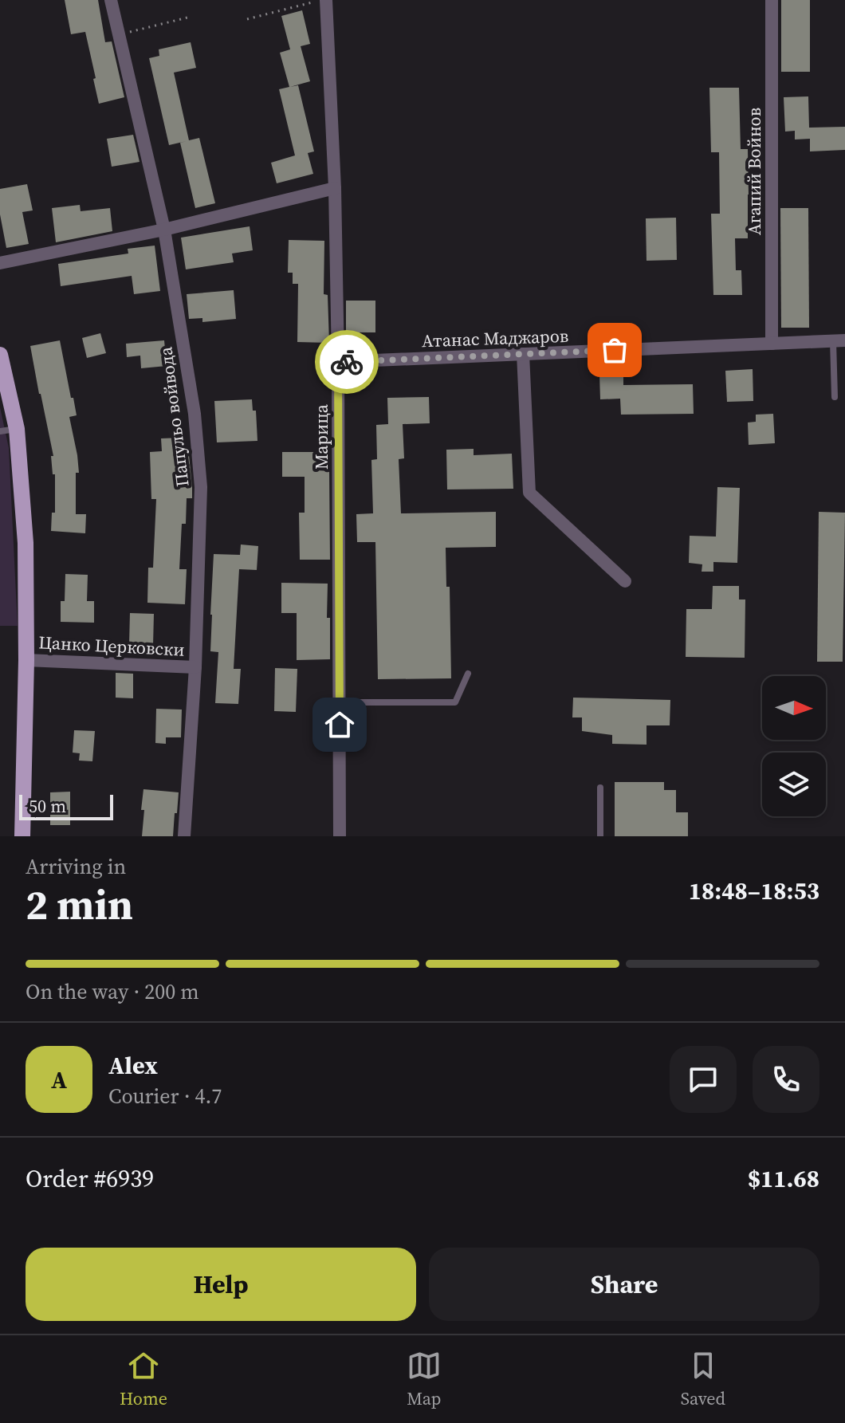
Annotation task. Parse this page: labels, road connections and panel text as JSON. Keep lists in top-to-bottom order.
{
  "streets": {
    "street": [
      "Агапий Войнов",
      "Атанас Маджаров",
      "Папульо войвода",
      "Марица",
      "Цанко Церковски"
    ]
  },
  "crossings": [
    ["Агапий Войнов", "Атанас Маджаров"],
    ["Атанас Маджаров", "Марица"],
    ["Папульо войвода", "Цанко Церковски"]
  ],
  "scale_bar": "50 m",
  "north": "right",
  "page": {
    "scale": "50 m",
    "heading": ["2 min", "Arriving in", "18:48–18:53"],
    "panel": [
      "Alex",
      "Courier · 4.7",
      "Order #6939",
      "$11.68"
    ],
    "bar": "On the way · 200 m",
    "round": "A",
    "buttons": ["Help", "Share"],
    "tabs": ["Home", "Map", "Saved"]
  }
}
